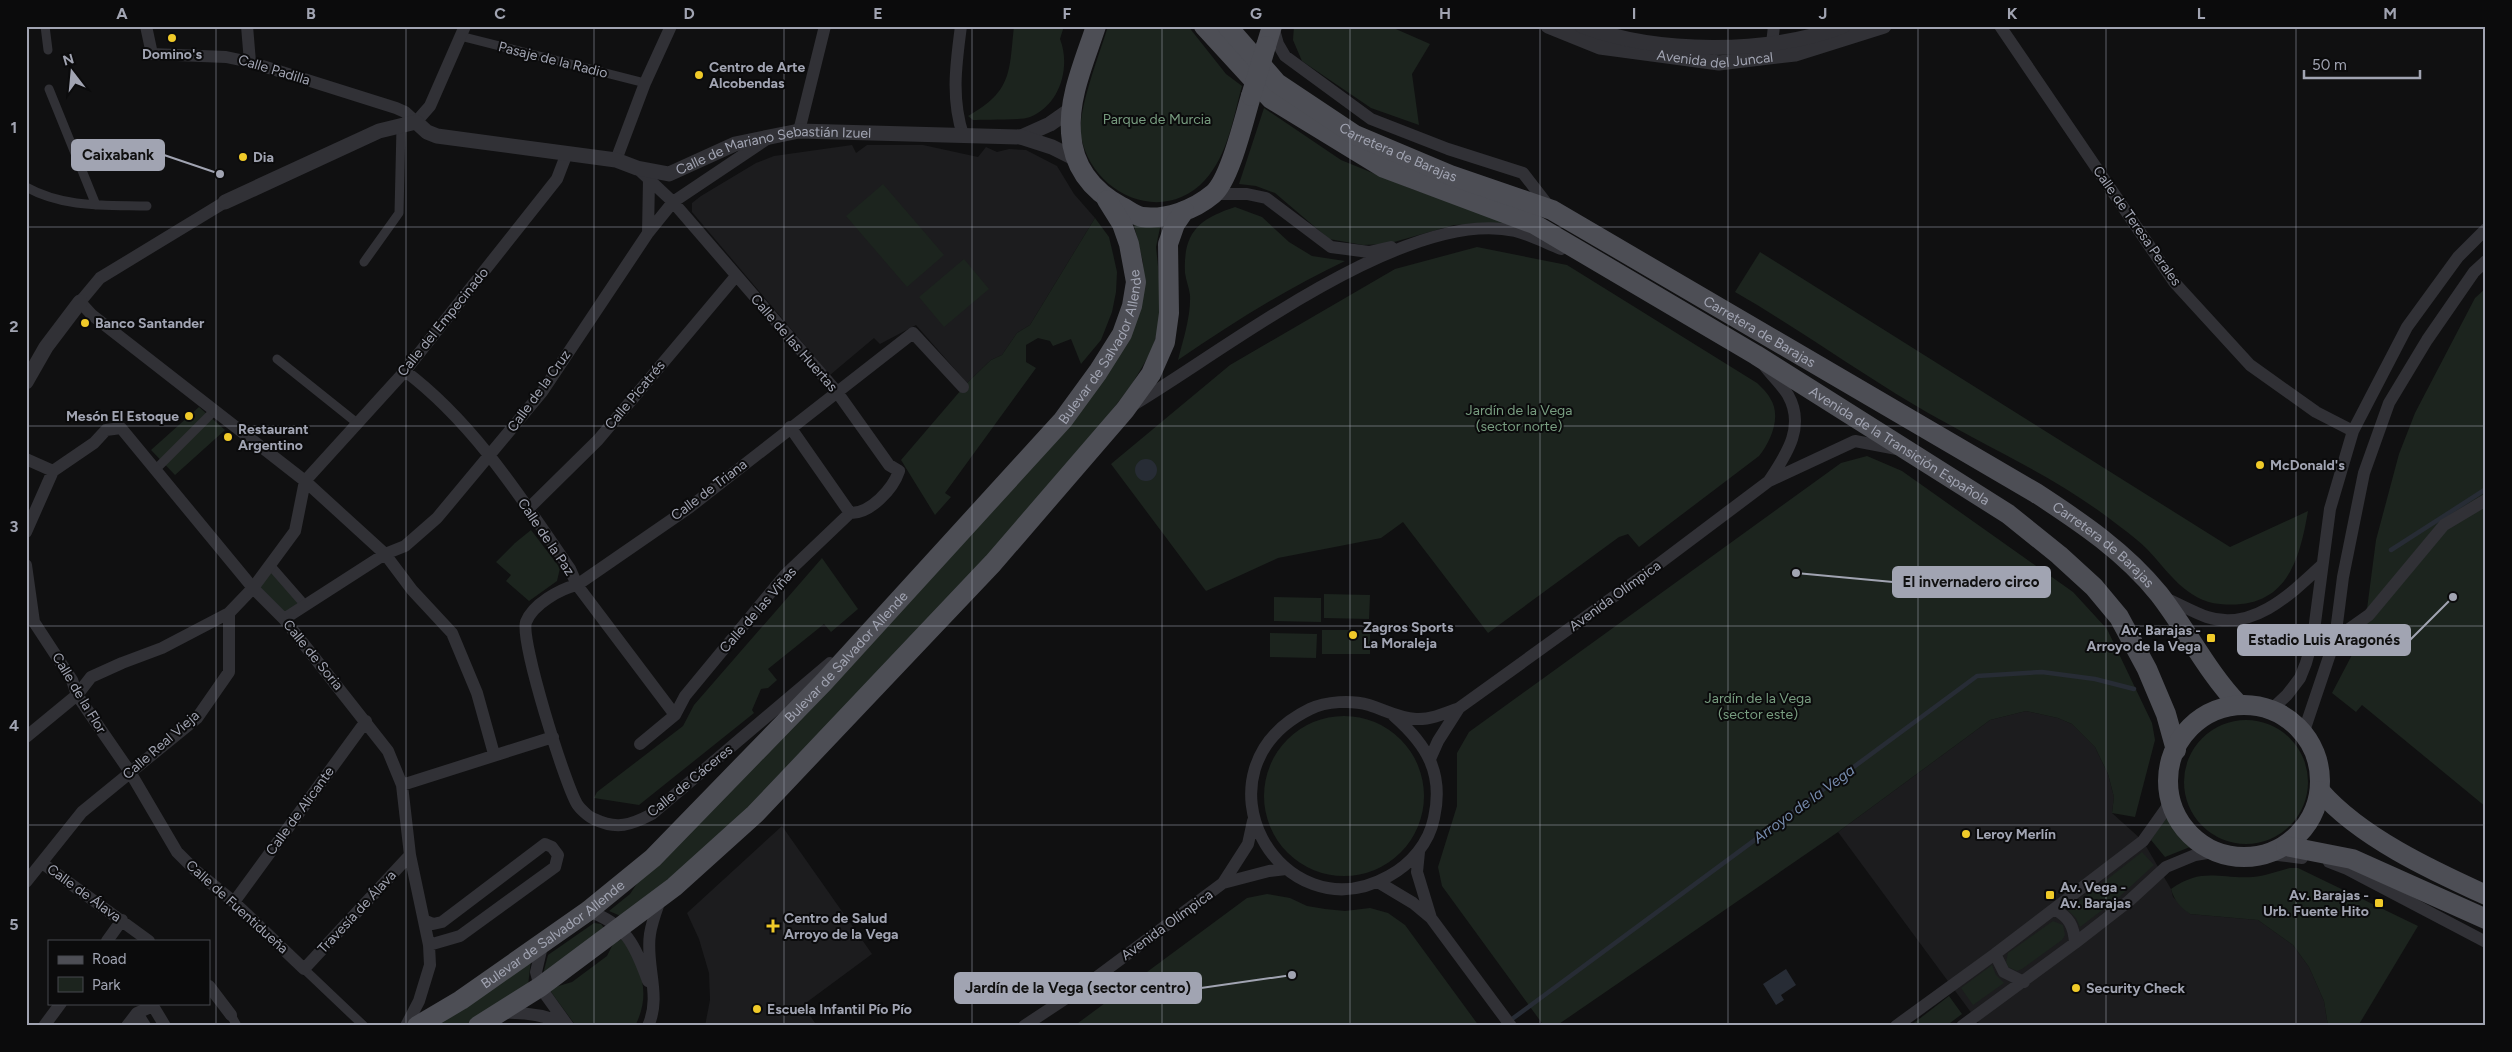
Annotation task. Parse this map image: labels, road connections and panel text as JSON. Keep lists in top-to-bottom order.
{
  "streets": {
    "main road": ["Carretera de Barajas", "Bulevar de Salvador Allende", "Avenida de la Transición Española"],
    "street": [
      "Avenida del Juncal",
      "Pasaje de la Radio",
      "Calle Padilla",
      "Calle de Mariano Sebastián Izuel",
      "Calle de Teresa Perales",
      "Calle del Empecinado",
      "Calle de las Huertas",
      "Calle de la Cruz",
      "Calle Picatrés",
      "Calle de Triana",
      "Calle de la Paz",
      "Avenida Olímpica",
      "Calle de las Viñas",
      "Calle de Soria",
      "Calle de la Flor",
      "Calle Real Vieja",
      "Calle de Cáceres",
      "Calle de Alicante",
      "Calle de Álava",
      "Calle de Fuentidueña",
      "Travesía de Álava"
    ]
  },
  "crossings": [
    ["Calle Padilla", "Calle de Mariano Sebastián Izuel"],
    ["Carretera de Barajas", "Avenida de la Transición Española"],
    ["Calle de Mariano Sebastián Izuel", "Calle del Empecinado"],
    ["Calle de Mariano Sebastián Izuel", "Calle de las Huertas"],
    ["Calle de Mariano Sebastián Izuel", "Calle de la Cruz"],
    ["Calle del Empecinado", "Calle de la Paz"],
    ["Calle de las Huertas", "Calle de la Cruz"],
    ["Calle de las Huertas", "Calle Picatrés"],
    ["Calle de las Huertas", "Calle de Triana"],
    ["Calle de las Huertas", "Calle de las Viñas"],
    ["Bulevar de Salvador Allende", "Calle de Cáceres"],
    ["Calle de la Cruz", "Calle de la Paz"],
    ["Calle de la Cruz", "Calle de Soria"],
    ["Calle Picatrés", "Calle de la Paz"],
    ["Avenida de la Transición Española", "Avenida Olímpica"],
    ["Calle de Triana", "Calle de la Paz"],
    ["Calle de Triana", "Calle de Cáceres"],
    ["Calle de la Paz", "Calle de las Viñas"],
    ["Calle de la Paz", "Calle de Cáceres"],
    ["Calle de Soria", "Calle de Alicante"],
    ["Calle de Soria", "Travesía de Álava"],
    ["Calle de la Flor", "Calle Real Vieja"],
    ["Calle de la Flor", "Calle de Fuentidueña"],
    ["Calle Real Vieja", "Calle de Álava"],
    ["Calle Real Vieja", "Calle de Fuentidueña"],
    ["Calle de Alicante", "Calle de Fuentidueña"],
    ["Calle de Fuentidueña", "Travesía de Álava"]
  ],
  "water": ["Arroyo de la Vega"],
  "parks": ["Parque de Murcia", "Jardín de la Vega (sector norte)", "Jardín de la Vega (sector este)"],
  "places": {
    "other": [
      "Domino's",
      "Centro de Arte Alcobendas",
      "Dia",
      "Caixabank",
      "Banco Santander",
      "Mesón El Estoque",
      "Restaurant Argentino",
      "McDonald's",
      "El invernadero circo",
      "Estadio Luis Aragonés",
      "Zagros Sports La Moraleja",
      "Leroy Merlín",
      "Jardín de la Vega (sector centro)",
      "Security Check",
      "Escuela Infantil Pío Pío"
    ],
    "transit": ["Av. Barajas - Arroyo de la Vega", "Av. Vega - Av. Barajas", "Av. Barajas - Urb. Fuente Hito"],
    "health": ["Centro de Salud Arroyo de la Vega"]
  },
  "legend": ["Road", "Park"],
  "scale_bar": "50 m",
  "north": "top",
  "grid": {
    "columns": [
      "A",
      "B",
      "C",
      "D",
      "E",
      "F",
      "G",
      "H",
      "I",
      "J",
      "K",
      "L",
      "M"
    ],
    "rows": [
      "1",
      "2",
      "3",
      "4",
      "5"
    ]
  }
}
